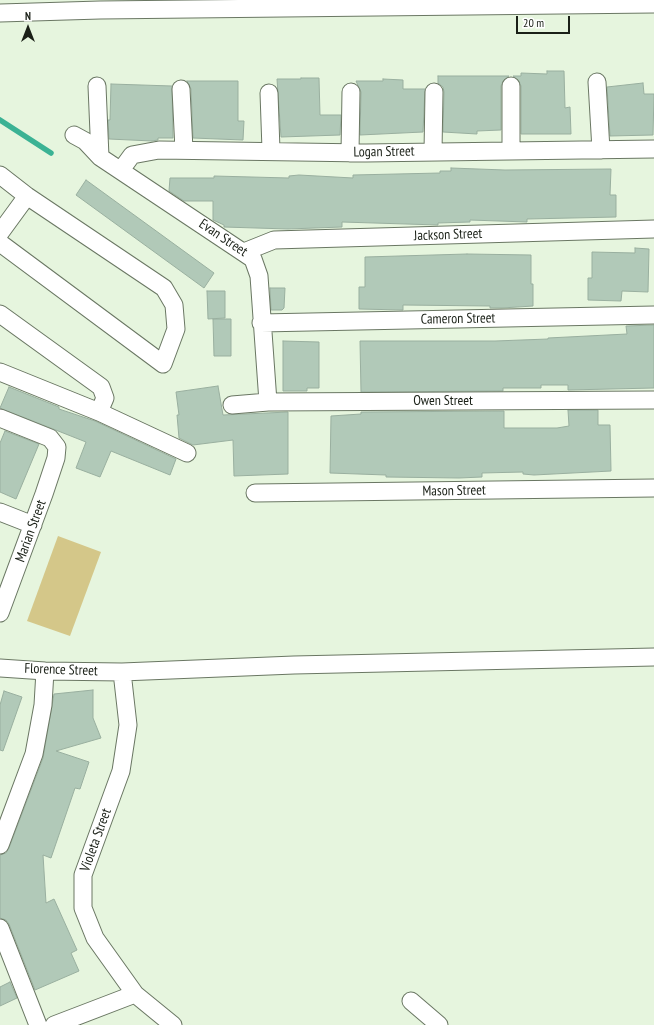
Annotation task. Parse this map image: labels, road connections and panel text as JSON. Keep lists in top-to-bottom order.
{
  "streets": {
    "street": [
      "Logan Street",
      "Jackson Street",
      "Evan Street",
      "Cameron Street",
      "Owen Street",
      "Mason Street",
      "Marian Street",
      "Florence Street",
      "Violeta Street"
    ]
  },
  "crossings": [
    ["Logan Street", "Evan Street"],
    ["Jackson Street", "Evan Street"],
    ["Evan Street", "Cameron Street"],
    ["Evan Street", "Owen Street"],
    ["Florence Street", "Violeta Street"]
  ],
  "scale_bar": "20 m",
  "north": "top"
}
